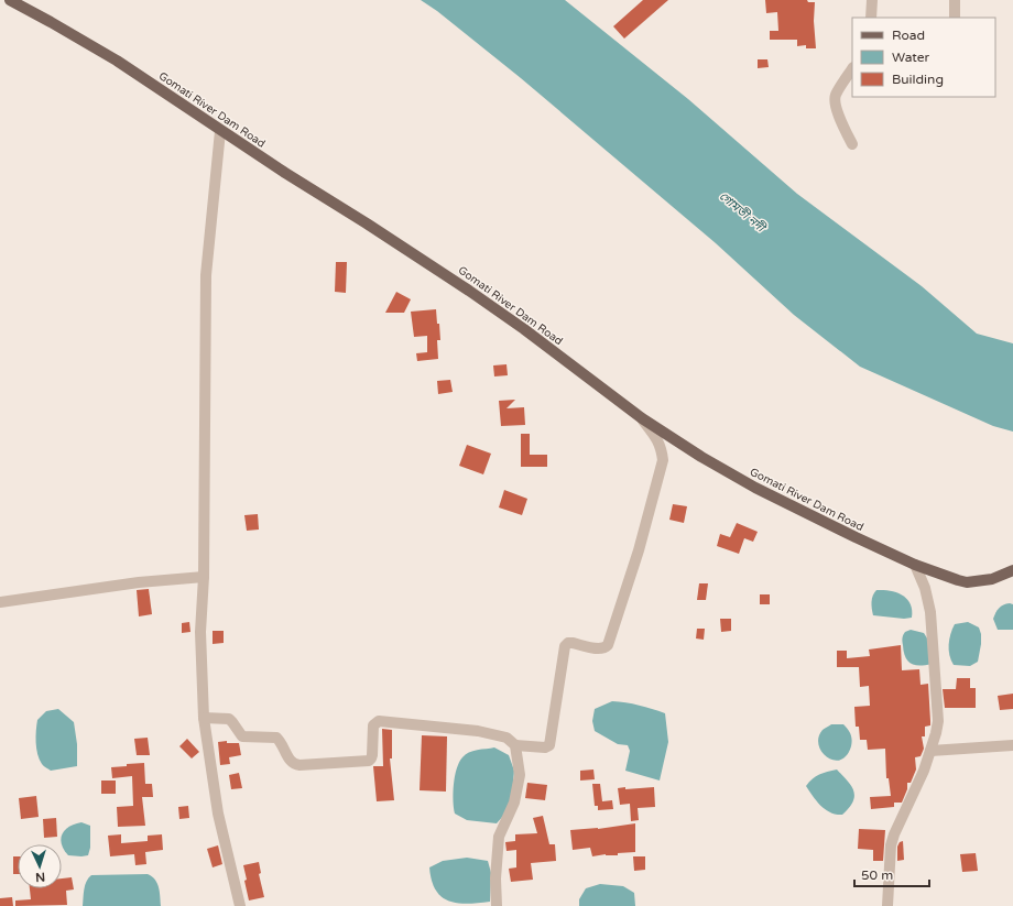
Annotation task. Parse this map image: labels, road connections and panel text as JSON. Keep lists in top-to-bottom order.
{
  "streets": {
    "main road": ["Gomati River Dam Road"]
  },
  "water": ["গোমতী নদী"],
  "legend": ["Road", "Water", "Building"],
  "scale_bar": "50 m",
  "north": "bottom"
}
